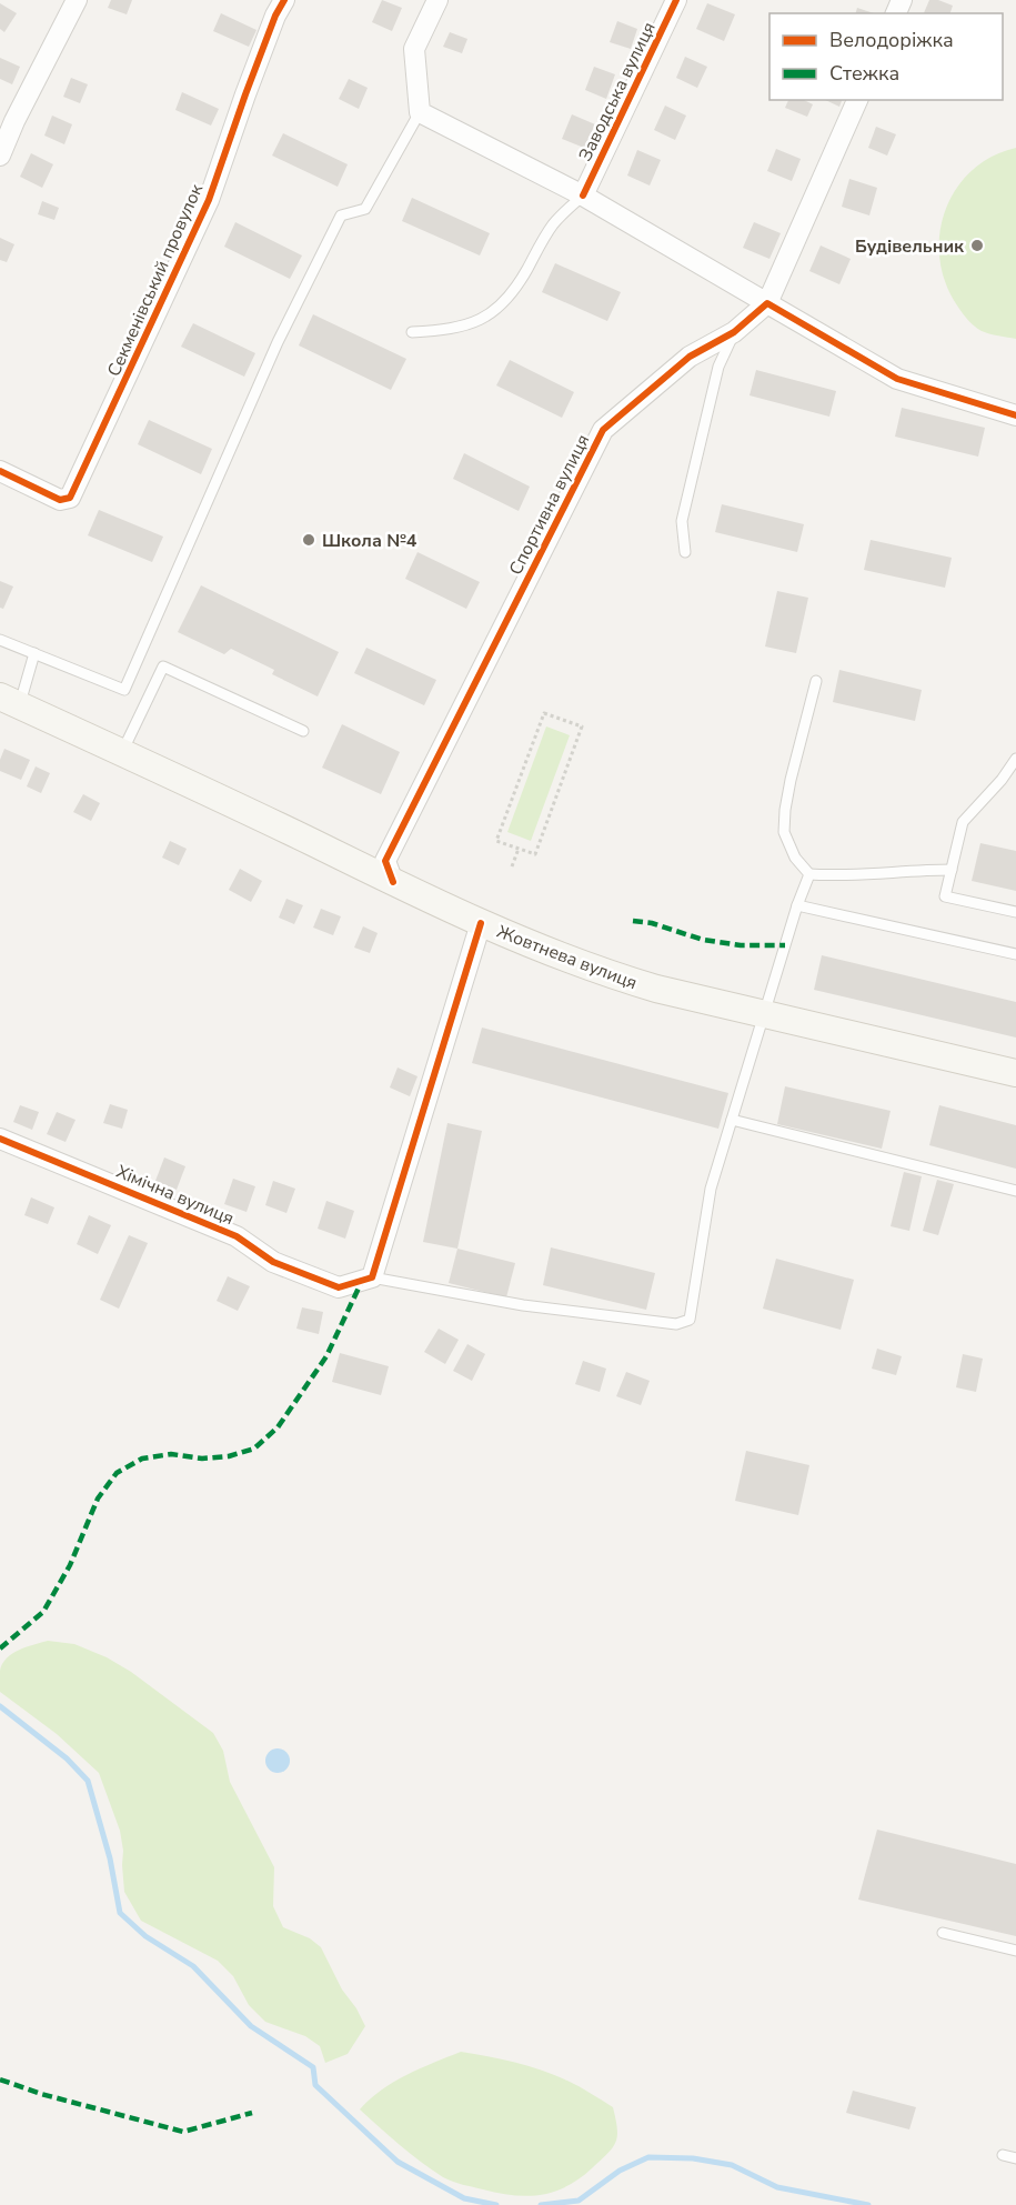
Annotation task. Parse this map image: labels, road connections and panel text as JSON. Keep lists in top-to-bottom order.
{
  "streets": {
    "main road": ["Жовтнева вулиця"],
    "street": [
      "Заводська вулиця",
      "Секменівський провулок",
      "Спортивна вулиця",
      "Хімічна вулиця"
    ]
  },
  "crossings": [
    ["Спортивна вулиця", "Жовтнева вулиця"]
  ],
  "places": ["Будівельник", "Школа №4"],
  "legend": ["Велодоріжка", "Стежка"]
}
